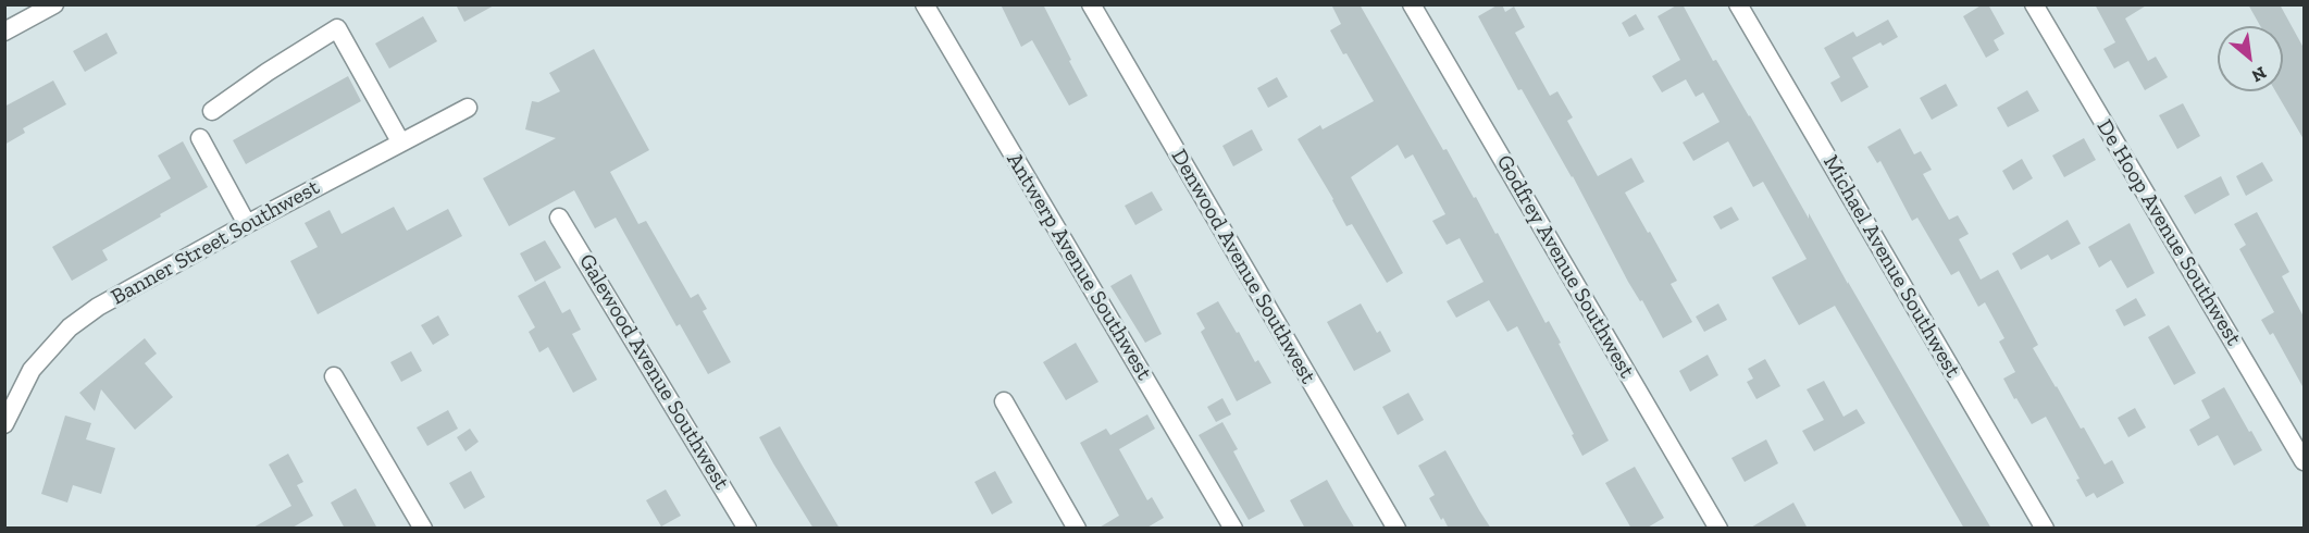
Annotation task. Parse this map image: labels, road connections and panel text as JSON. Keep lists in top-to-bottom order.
{
  "streets": {
    "street": [
      "De Hoop Avenue Southwest",
      "Banner Street Southwest",
      "Antwerp Avenue Southwest",
      "Denwood Avenue Southwest",
      "Godfrey Avenue Southwest",
      "Michael Avenue Southwest",
      "Galewood Avenue Southwest"
    ]
  },
  "north": "bottom right"
}
